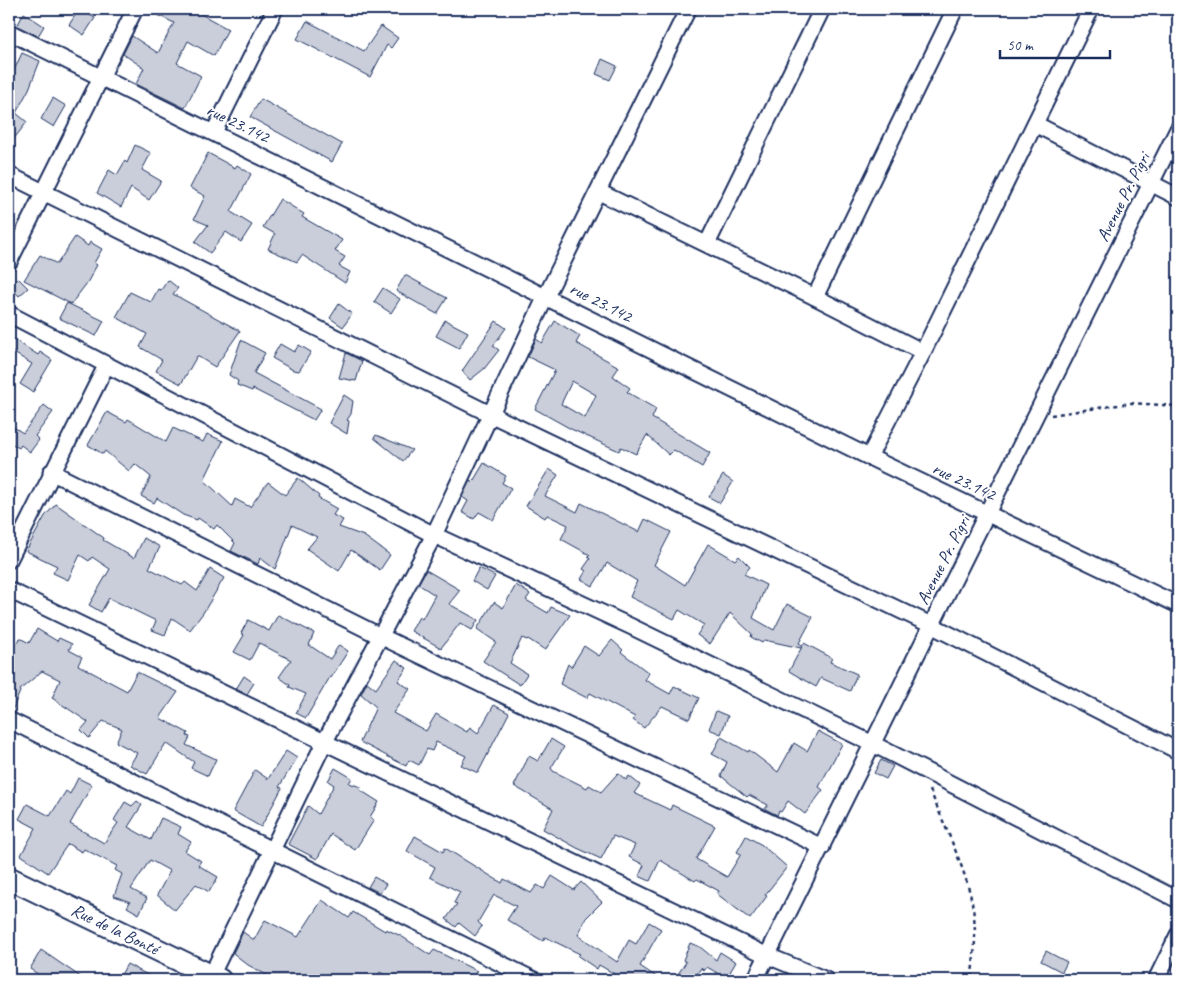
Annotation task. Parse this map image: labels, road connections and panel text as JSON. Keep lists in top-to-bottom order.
{
  "streets": {
    "street": ["rue 23.142", "Avenue Pr. Pigri", "Rue de la Bonté"]
  },
  "crossings": [
    ["rue 23.142", "Avenue Pr. Pigri"]
  ],
  "scale_bar": "50 m"
}
